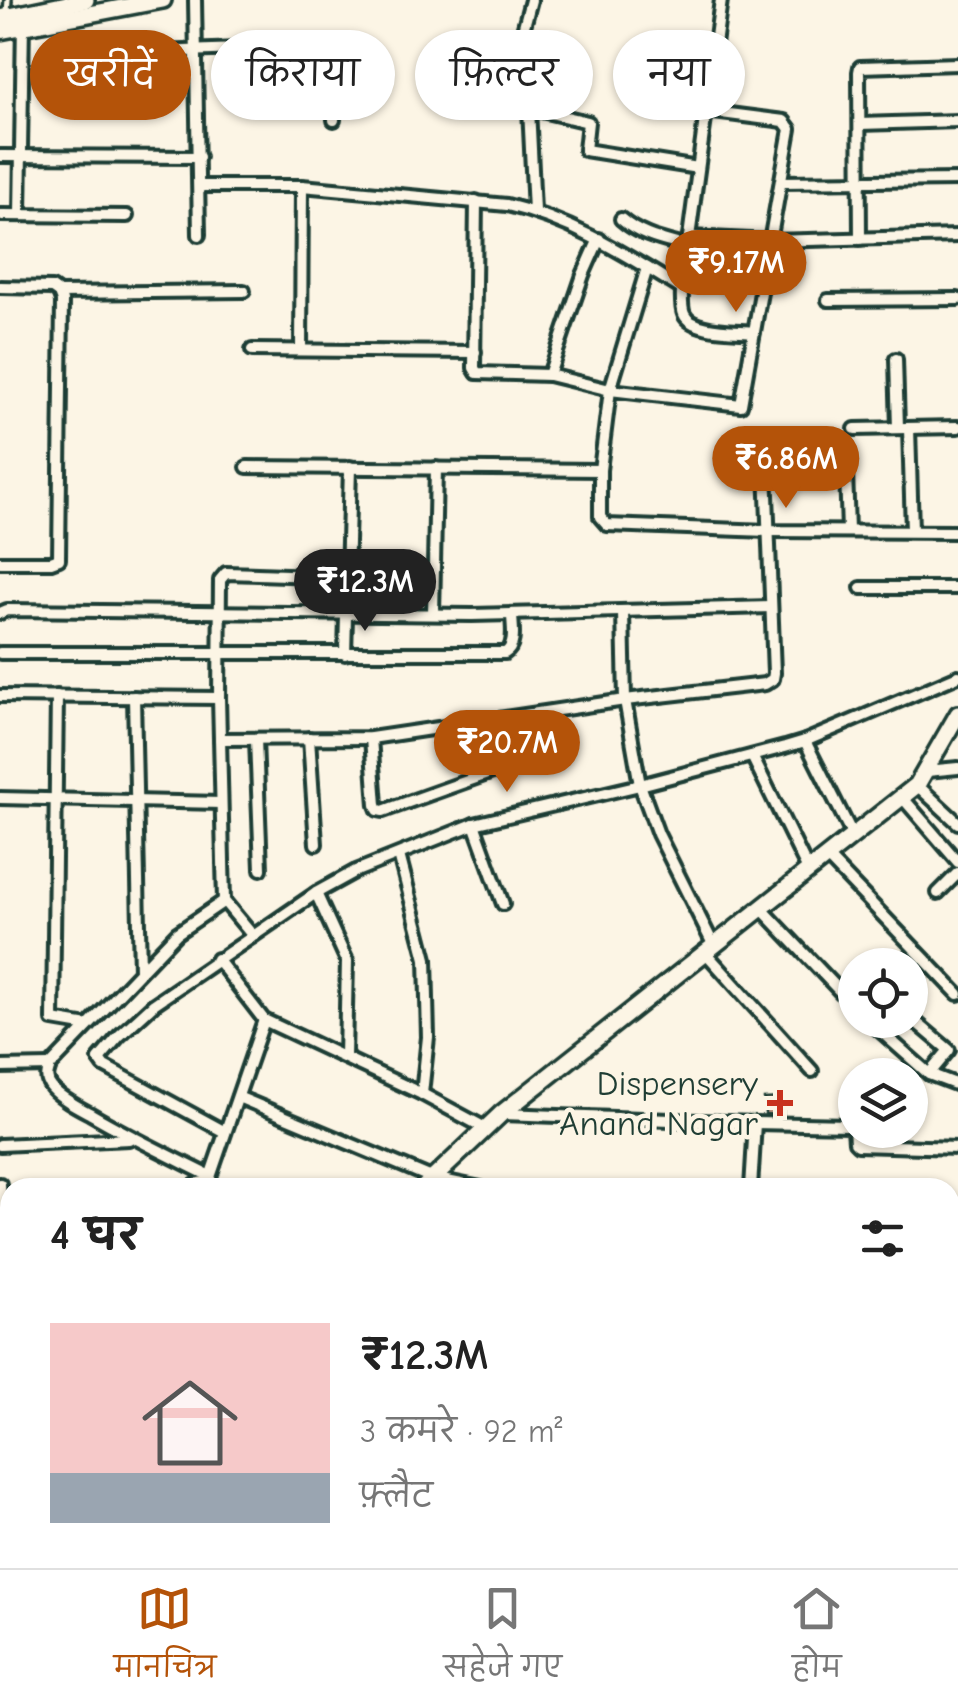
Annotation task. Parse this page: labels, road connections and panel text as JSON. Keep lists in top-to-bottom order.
{
  "places": {
    "health": ["Dispensery Anand Nagar"]
  },
  "page": {
    "chip": [
      "खरीदें",
      "किराया",
      "फ़िल्टर",
      "नया"
    ],
    "price": [
      "₹9.17M",
      "₹6.86M",
      "₹12.3M",
      "₹20.7M"
    ],
    "heading": "4 घर",
    "list": [
      {
        "name": "₹12.3M",
        "note": "3 कमरे · 92 m² · फ़्लैट"
      }
    ],
    "tabs": ["मानचित्र", "सहेजे गए", "होम"]
  }
}
